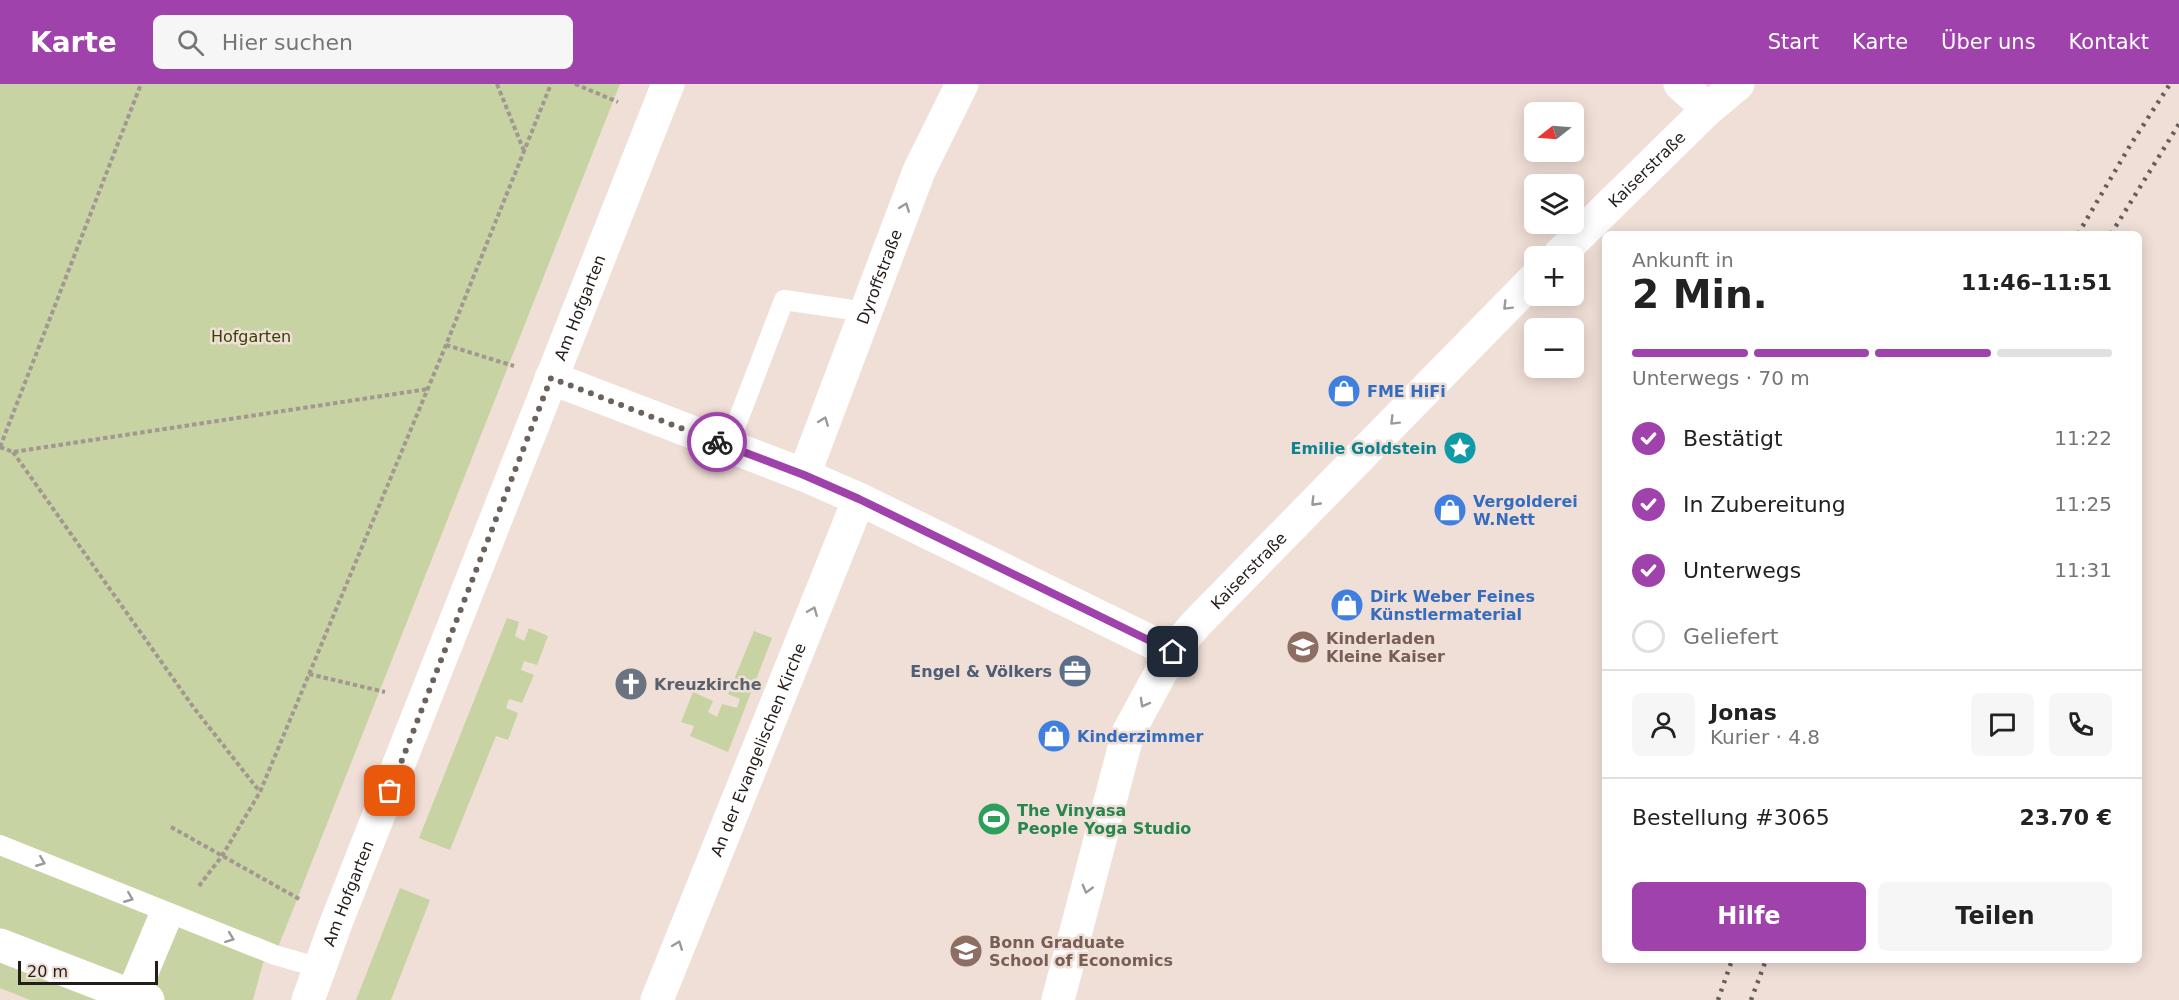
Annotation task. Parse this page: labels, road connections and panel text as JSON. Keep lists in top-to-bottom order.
{
  "streets": {
    "street": [
      "Kaiserstraße",
      "Dyroffstraße",
      "Am Hofgarten",
      "An der Evangelischen Kirche"
    ]
  },
  "one_way": ["Kaiserstraße", "Dyroffstraße", "An der Evangelischen Kirche"],
  "parks": ["Hofgarten"],
  "places": {
    "shop": [
      "FME HiFi",
      "Vergolderei W.Nett",
      "Dirk Weber Feines Künstlermaterial",
      "Kinderzimmer"
    ],
    "place": ["Emilie Goldstein"],
    "school or university": ["Kinderladen Kleine Kaiser", "Bonn Graduate School of Economics"],
    "office": ["Engel & Völkers"],
    "church": ["Kreuzkirche"],
    "sports": ["The Vinyasa People Yoga Studio"]
  },
  "scale_bar": "20 m",
  "north": "left",
  "page": {
    "header": "Karte",
    "search": "Hier suchen",
    "nav": [
      "Start",
      "Karte",
      "Über uns",
      "Kontakt"
    ],
    "map_buttons": ["+", "−"],
    "heading": ["2 Min.", "Ankunft in", "11:46–11:51"],
    "panel": [
      "Jonas",
      "Kurier · 4.8",
      "Bestellung #3065",
      "23.70 €"
    ],
    "bar": "Unterwegs · 70 m",
    "list": [
      ["Bestätigt", "11:22"],
      ["In Zubereitung", "11:25"],
      ["Unterwegs", "11:31"],
      "Geliefert"
    ],
    "buttons": ["Hilfe", "Teilen"],
    "scale": "20 m"
  }
}
